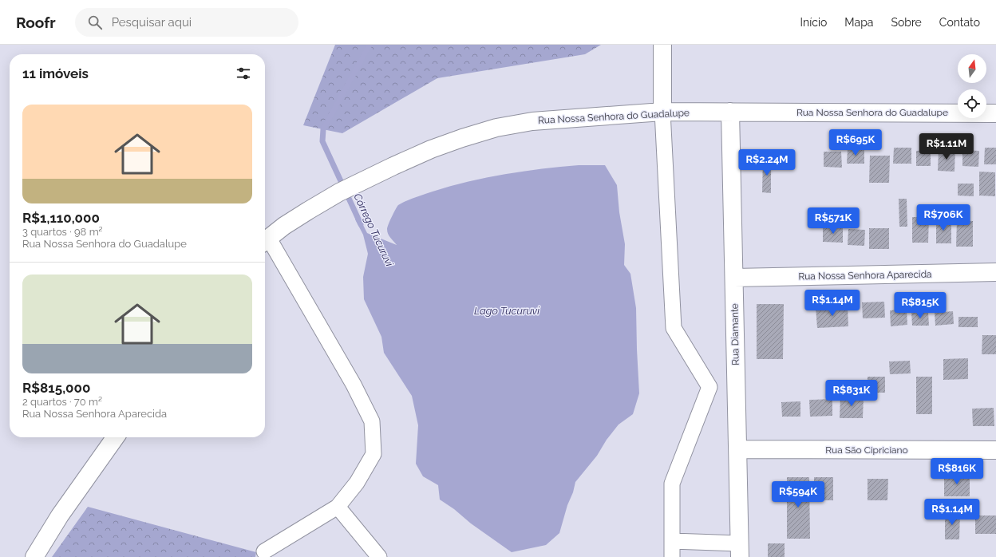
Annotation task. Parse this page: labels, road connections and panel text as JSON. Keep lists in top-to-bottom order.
{
  "streets": {
    "street": [
      "Rua Nossa Senhora do Guadalupe",
      "Rua Nossa Senhora Aparecida",
      "Rua Diamante",
      "Rua São Cipriciano"
    ]
  },
  "crossings": [
    ["Rua Nossa Senhora do Guadalupe", "Rua Diamante"],
    ["Rua Nossa Senhora Aparecida", "Rua Diamante"],
    ["Rua Diamante", "Rua São Cipriciano"]
  ],
  "water": ["Córrego Tucuruvi", "Lago Tucuruvi"],
  "north": "top",
  "page": {
    "header": "Roofr",
    "search": "Pesquisar aqui",
    "nav": [
      "Início",
      "Mapa",
      "Sobre",
      "Contato"
    ],
    "heading": "11 imóveis",
    "list": [
      {
        "name": "R$1,110,000",
        "note": "3 quartos · 98 m² · Rua Nossa Senhora do Guadalupe"
      },
      {
        "name": "R$815,000",
        "note": "2 quartos · 70 m² · Rua Nossa Senhora Aparecida"
      }
    ],
    "price": [
      "R$695K",
      "R$1.11M",
      "R$2.24M",
      "R$706K",
      "R$571K",
      "R$1.14M",
      "R$815K",
      "R$831K",
      "R$816K",
      "R$594K",
      "R$1.14M"
    ]
  }
}
